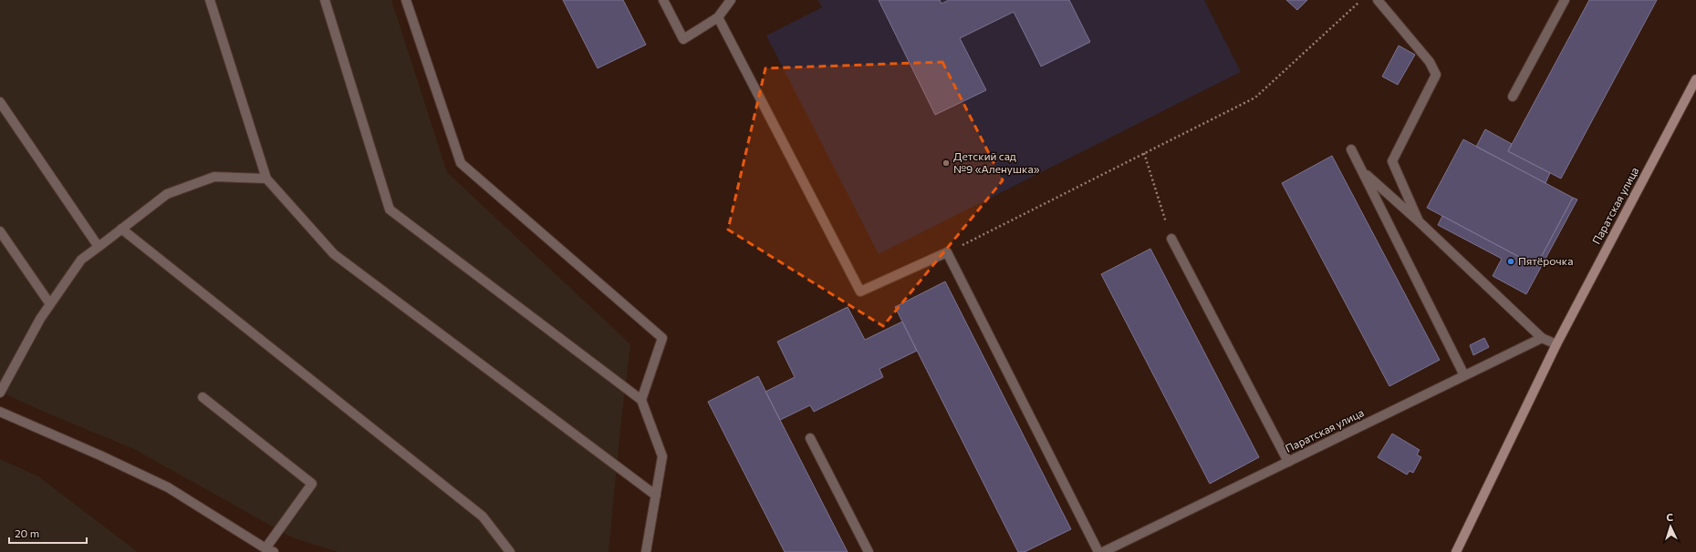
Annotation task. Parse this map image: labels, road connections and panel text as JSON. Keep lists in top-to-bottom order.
{
  "streets": {
    "main road": ["Паратская улица"]
  },
  "places": ["Детский сад №9 «Аленушка»", "Пятёрочка"],
  "scale_bar": "20 m",
  "north": "top"
}
